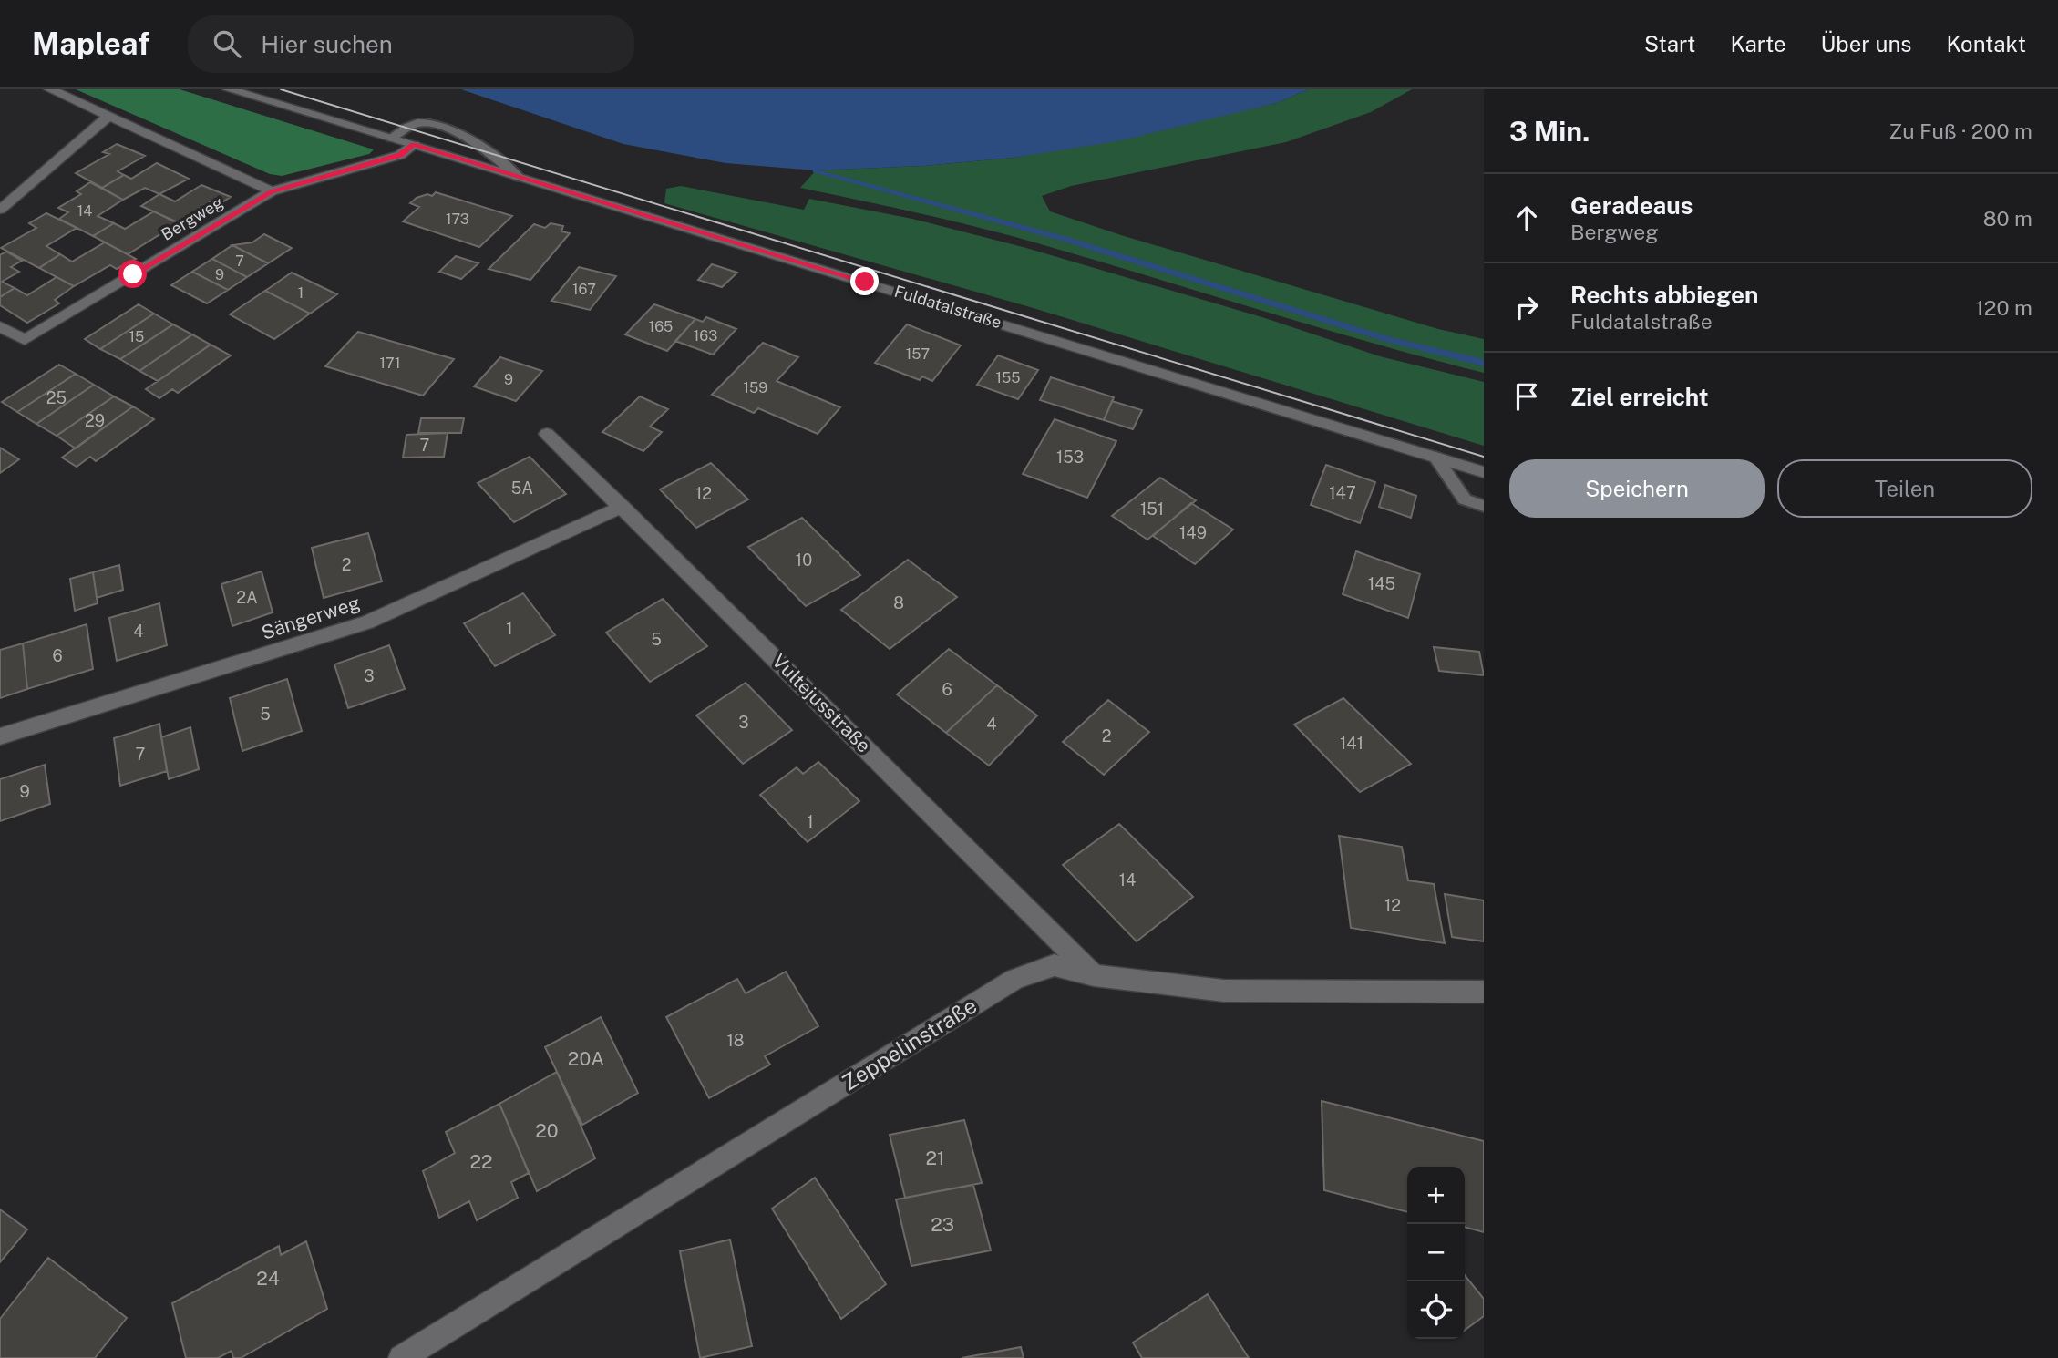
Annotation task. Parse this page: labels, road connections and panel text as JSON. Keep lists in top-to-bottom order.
{
  "streets": {
    "street": [
      "Bergweg",
      "Fuldatalstraße",
      "Sängerweg",
      "Vultejusstraße",
      "Zeppelinstraße"
    ]
  },
  "crossings": [
    ["Bergweg", "Fuldatalstraße"],
    ["Sängerweg", "Vultejusstraße"],
    ["Vultejusstraße", "Zeppelinstraße"]
  ],
  "house_numbers": [
    "14",
    "173",
    "7",
    "9",
    "167",
    "1",
    "165",
    "163",
    "15",
    "157",
    "171",
    "155",
    "9",
    "159",
    "25",
    "29",
    "7",
    "153",
    "5A",
    "147",
    "12",
    "151",
    "149",
    "10",
    "2",
    "145",
    "2A",
    "8",
    "1",
    "4",
    "5",
    "6",
    "3",
    "6",
    "5",
    "3",
    "4",
    "2",
    "141",
    "7",
    "9",
    "1",
    "14",
    "12",
    "18",
    "20A",
    "20",
    "21",
    "22",
    "23",
    "24"
  ],
  "page": {
    "header": "Mapleaf",
    "search": "Hier suchen",
    "nav": [
      "Start",
      "Karte",
      "Über uns",
      "Kontakt"
    ],
    "heading": ["3 Min.", "Zu Fuß · 200 m"],
    "list": [
      ["Geradeaus", "Bergweg", "80 m"],
      ["Rechts abbiegen", "Fuldatalstraße", "120 m"],
      "Ziel erreicht"
    ],
    "buttons": ["Speichern", "Teilen"],
    "map_buttons": ["+", "−"]
  }
}
